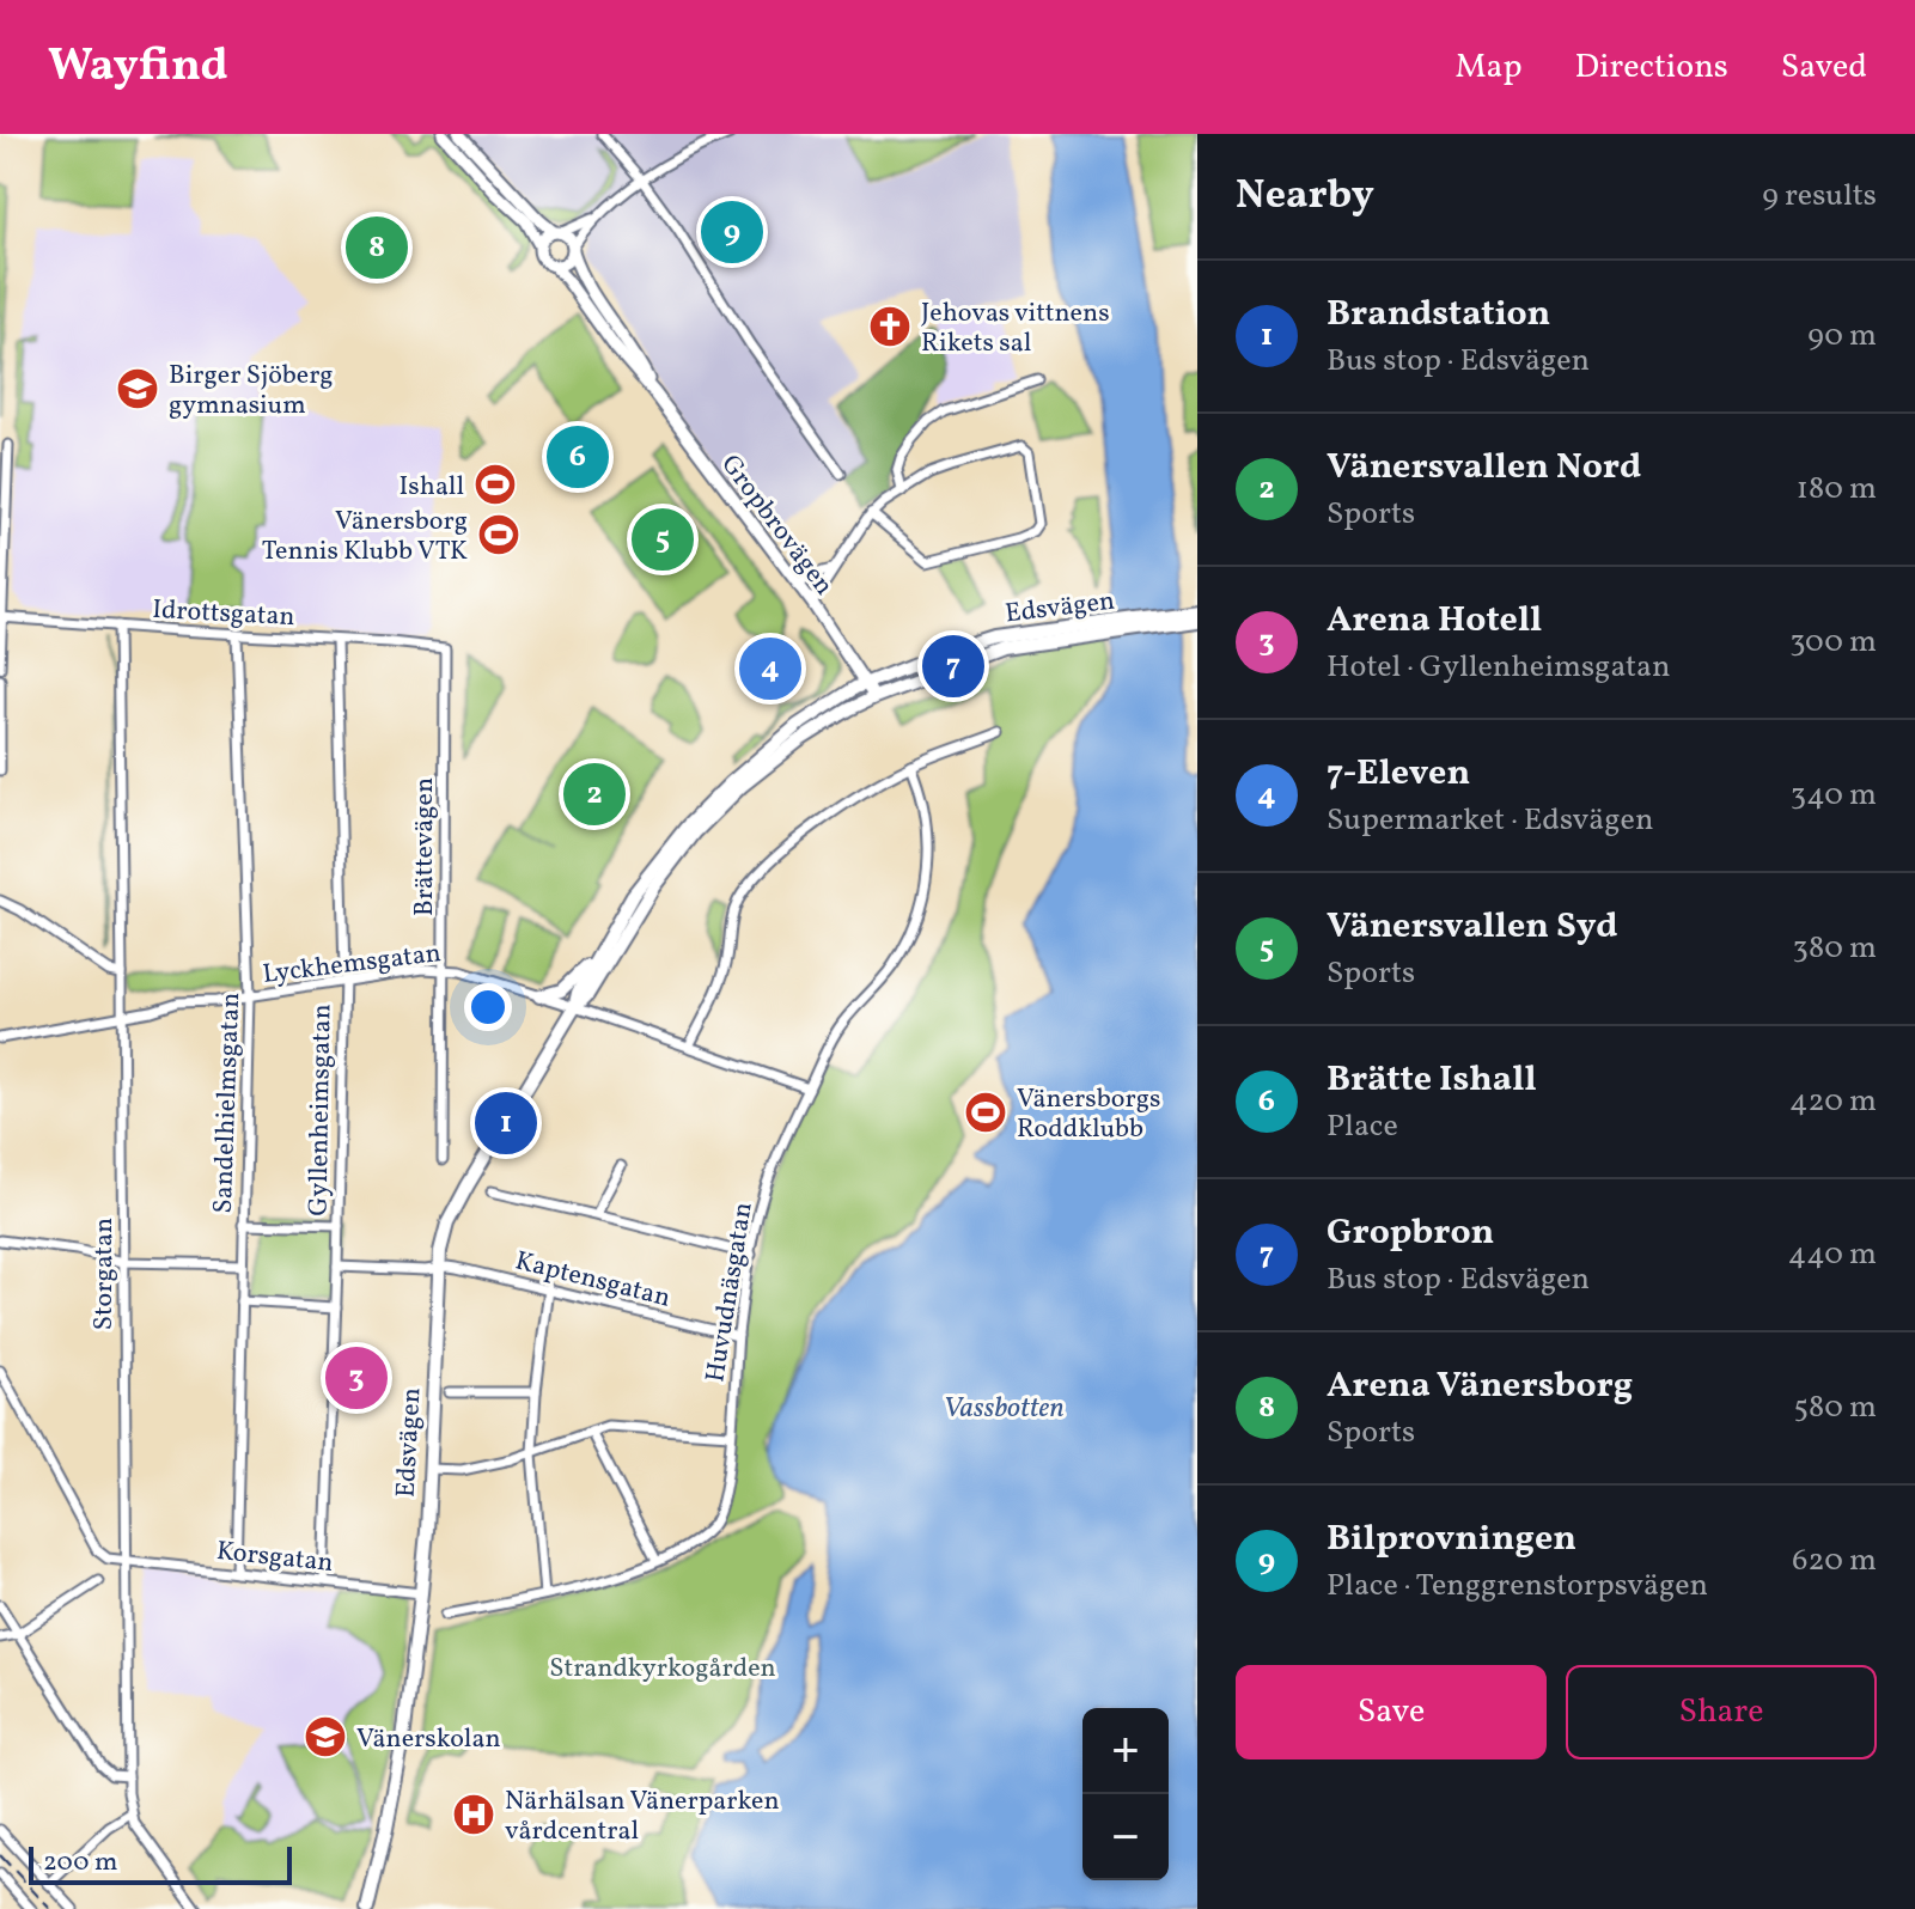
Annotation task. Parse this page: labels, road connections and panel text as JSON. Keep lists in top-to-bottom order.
{
  "streets": {
    "main road": ["Edsvägen"],
    "street": [
      "Gropbrovägen",
      "Idrottsgatan",
      "Brättevägen",
      "Lyckhemsgatan",
      "Sandelhielmsgatan",
      "Gyllenheimsgatan",
      "Storgatan",
      "Kaptensgatan",
      "Huvudnäsgatan",
      "Korsgatan"
    ]
  },
  "crossings": [
    ["Gropbrovägen", "Edsvägen"],
    ["Edsvägen", "Lyckhemsgatan"],
    ["Edsvägen", "Kaptensgatan"],
    ["Edsvägen", "Korsgatan"],
    ["Idrottsgatan", "Brättevägen"],
    ["Idrottsgatan", "Sandelhielmsgatan"],
    ["Idrottsgatan", "Gyllenheimsgatan"],
    ["Idrottsgatan", "Storgatan"],
    ["Brättevägen", "Lyckhemsgatan"],
    ["Lyckhemsgatan", "Sandelhielmsgatan"],
    ["Lyckhemsgatan", "Gyllenheimsgatan"],
    ["Lyckhemsgatan", "Storgatan"],
    ["Lyckhemsgatan", "Huvudnäsgatan"],
    ["Sandelhielmsgatan", "Korsgatan"],
    ["Gyllenheimsgatan", "Kaptensgatan"],
    ["Gyllenheimsgatan", "Korsgatan"],
    ["Storgatan", "Korsgatan"],
    ["Kaptensgatan", "Huvudnäsgatan"]
  ],
  "water": ["Vassbotten"],
  "parks": ["Strandkyrkogården"],
  "places": {
    "church": ["Jehovas vittnens Rikets sal"],
    "school or university": ["Birger Sjöberg gymnasium", "Vänerskolan"],
    "sports": ["Ishall", "Vänersborg Tennis Klubb VTK", "Vänersborgs Roddklubb"],
    "hospital": ["Närhälsan Vänerparken vårdcentral"]
  },
  "scale_bar": "200 m",
  "page": {
    "header": "Wayfind",
    "nav": ["Map", "Directions", "Saved"],
    "heading": ["Nearby", "9 results"],
    "pins": [
      "9",
      "8",
      "6",
      "5",
      "7",
      "4",
      "2",
      "1",
      "3"
    ],
    "list": [
      {
        "mark": "1",
        "name": "Brandstation",
        "note": "Bus stop · Edsvägen",
        "value": "90 m"
      },
      {
        "mark": "2",
        "name": "Vänersvallen Nord",
        "note": "Sports",
        "value": "180 m"
      },
      {
        "mark": "3",
        "name": "Arena Hotell",
        "note": "Hotel · Gyllenheimsgatan",
        "value": "300 m"
      },
      {
        "mark": "4",
        "name": "7-Eleven",
        "note": "Supermarket · Edsvägen",
        "value": "340 m"
      },
      {
        "mark": "5",
        "name": "Vänersvallen Syd",
        "note": "Sports",
        "value": "380 m"
      },
      {
        "mark": "6",
        "name": "Brätte Ishall",
        "note": "Place",
        "value": "420 m"
      },
      {
        "mark": "7",
        "name": "Gropbron",
        "note": "Bus stop · Edsvägen",
        "value": "440 m"
      },
      {
        "mark": "8",
        "name": "Arena Vänersborg",
        "note": "Sports",
        "value": "580 m"
      },
      {
        "mark": "9",
        "name": "Bilprovningen",
        "note": "Place · Tenggrenstorpsvägen",
        "value": "620 m"
      }
    ],
    "buttons": ["Save", "Share"],
    "map_buttons": ["+", "−"],
    "scale": "200 m"
  }
}
